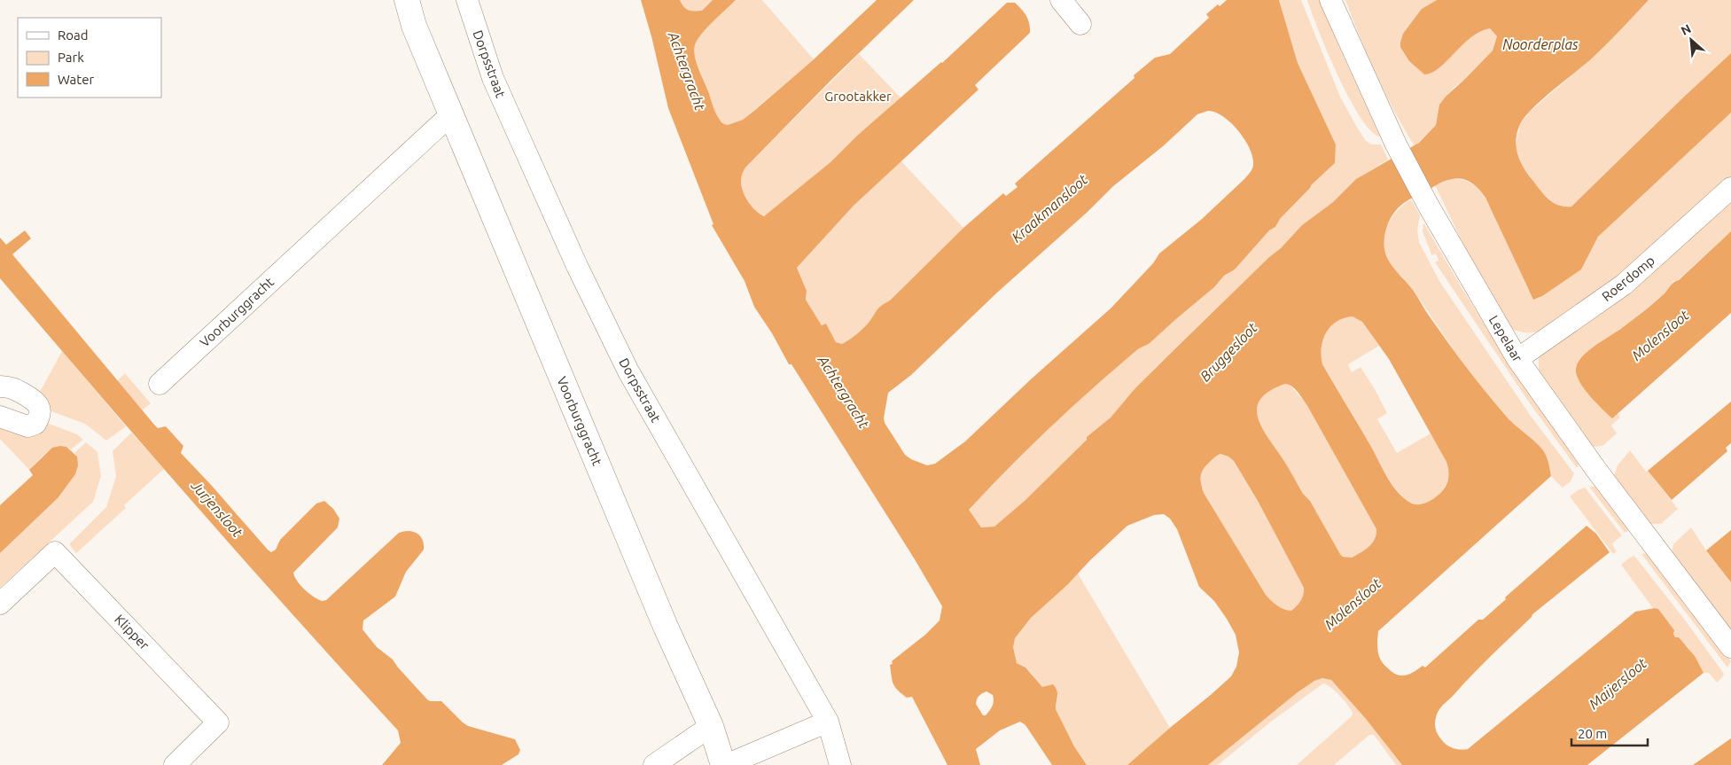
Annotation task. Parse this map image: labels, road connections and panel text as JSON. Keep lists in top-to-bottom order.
{
  "streets": {
    "street": [
      "Dorpsstraat",
      "Roerdomp",
      "Voorburggracht",
      "Lepelaar",
      "Klipper"
    ]
  },
  "crossings": [
    ["Roerdomp", "Lepelaar"]
  ],
  "water": [
    "Noorderplas",
    "Achtergracht",
    "Kraakmansloot",
    "Molensloot",
    "Bruggesloot",
    "Jurjensloot",
    "Maijersloot"
  ],
  "parks": ["Grootakker"],
  "legend": ["Road", "Park", "Water"],
  "scale_bar": "20 m",
  "north": "top left"
}
